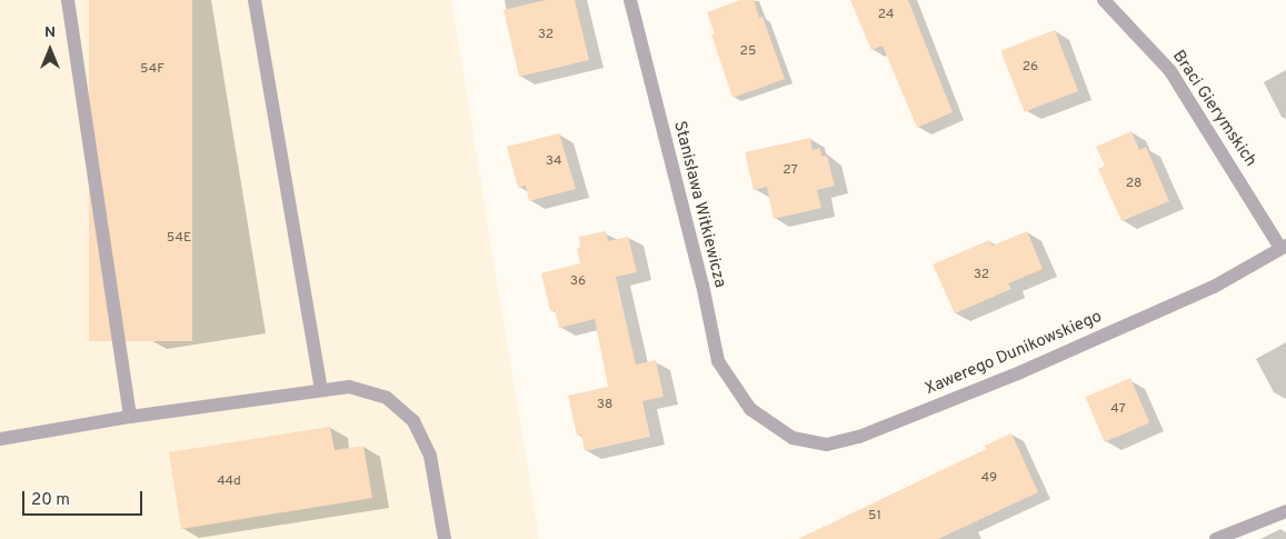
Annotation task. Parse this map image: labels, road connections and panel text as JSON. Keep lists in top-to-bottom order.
{
  "streets": {
    "street": ["Braci Gierymskich", "Stanisława Witkiewicza", "Xawerego Dunikowskiego"]
  },
  "crossings": [
    ["Braci Gierymskich", "Xawerego Dunikowskiego"],
    ["Stanisława Witkiewicza", "Xawerego Dunikowskiego"]
  ],
  "house_numbers": [
    "24",
    "32",
    "25",
    "26",
    "54F",
    "34",
    "27",
    "28",
    "54E",
    "32",
    "36",
    "38",
    "47",
    "49",
    "44d",
    "51"
  ],
  "scale_bar": "20 m",
  "north": "top"
}
